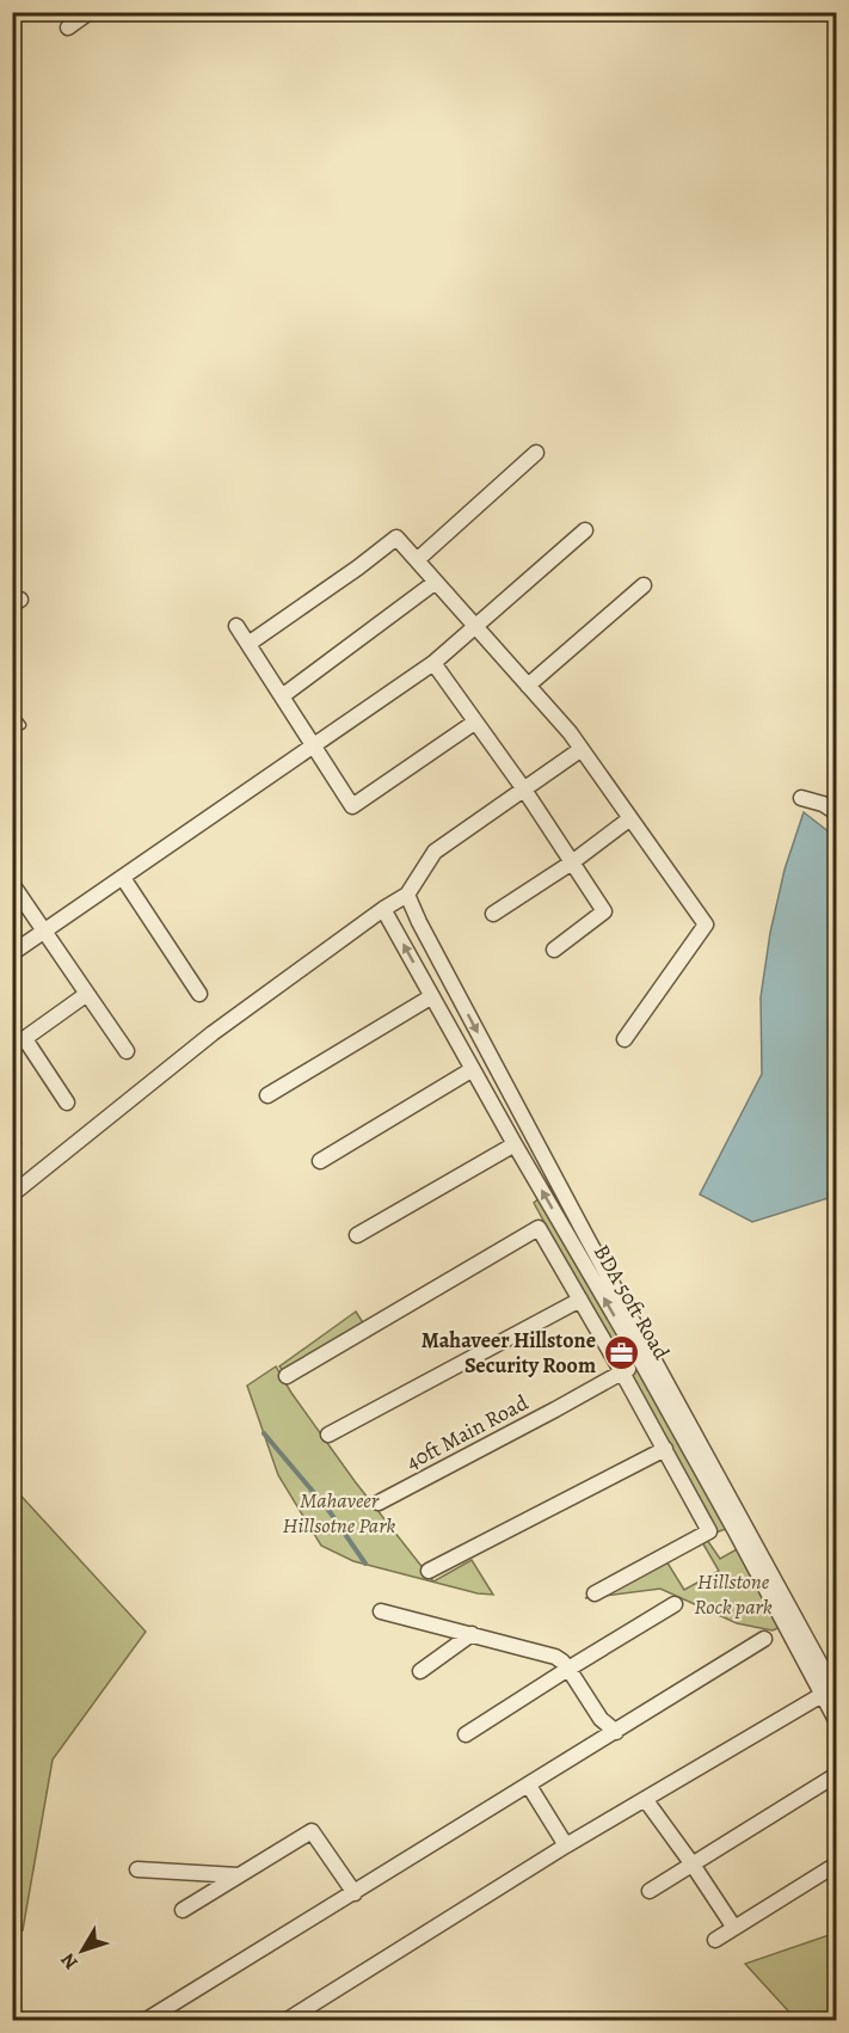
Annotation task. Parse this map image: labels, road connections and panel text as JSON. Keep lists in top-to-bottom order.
{
  "streets": {
    "street": ["BDA 50ft Road", "40ft Main Road"]
  },
  "crossings": [
    ["BDA 50ft Road", "40ft Main Road"]
  ],
  "parks": ["Mahaveer Hillsotne Park", "Hillstone Rock park"],
  "places": {
    "office": ["Mahaveer Hillstone Security Room"]
  },
  "north": "bottom left"
}
